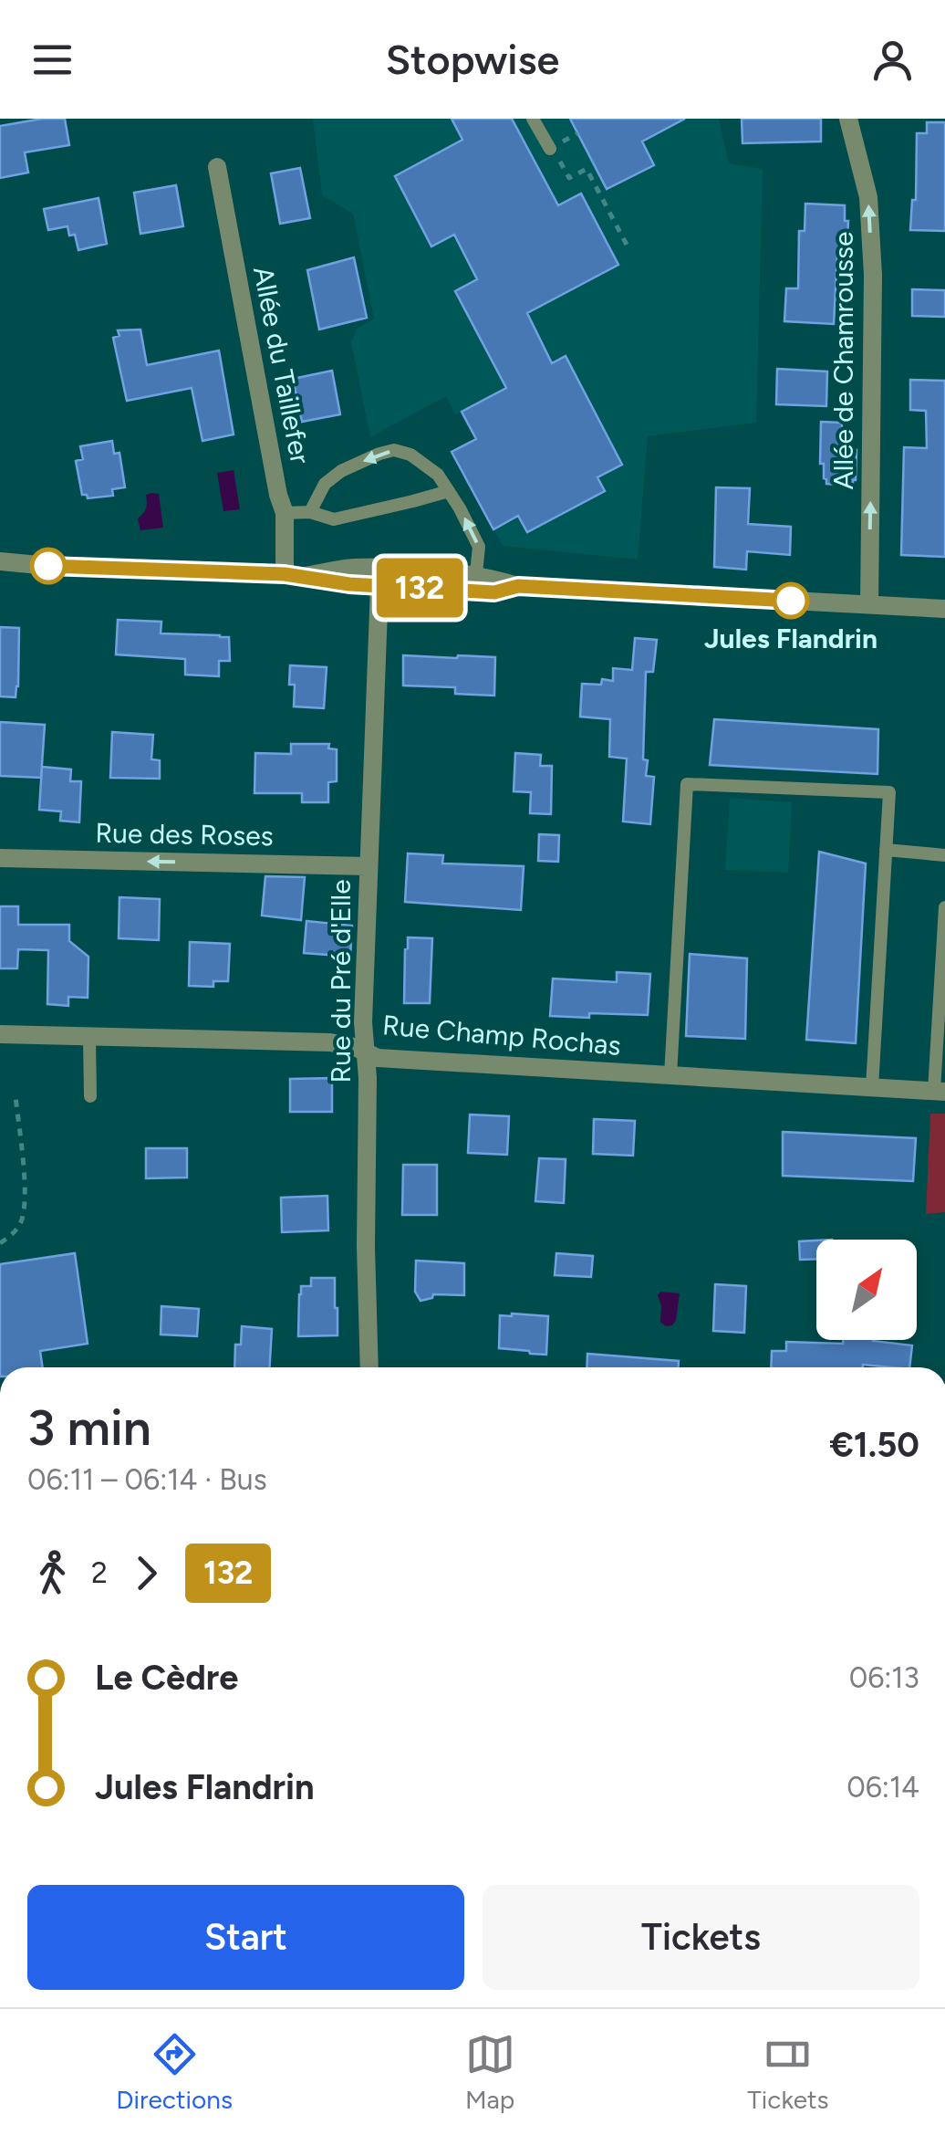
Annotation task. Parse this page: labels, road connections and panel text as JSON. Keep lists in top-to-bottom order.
{
  "streets": {
    "street": [
      "Allée de Chamrousse",
      "Allée du Taillefer",
      "Rue des Roses",
      "Rue du Pré d'Elle",
      "Rue Champ Rochas"
    ]
  },
  "crossings": [
    ["Rue des Roses", "Rue du Pré d'Elle"],
    ["Rue du Pré d'Elle", "Rue Champ Rochas"]
  ],
  "one_way": ["Allée de Chamrousse", "Rue des Roses"],
  "places": ["Jules Flandrin"],
  "lines": ["bus line 132"],
  "north": "top right",
  "page": {
    "header": "Stopwise",
    "on_map": "132",
    "heading": ["3 min", "06:11 – 06:14 · Bus", "€1.50"],
    "legs": ["2", "132"],
    "list": [
      {
        "name": "Le Cèdre",
        "value": "06:13"
      },
      {
        "name": "Jules Flandrin",
        "value": "06:14"
      }
    ],
    "buttons": ["Start", "Tickets"],
    "tabs": ["Directions", "Map", "Tickets"]
  }
}
